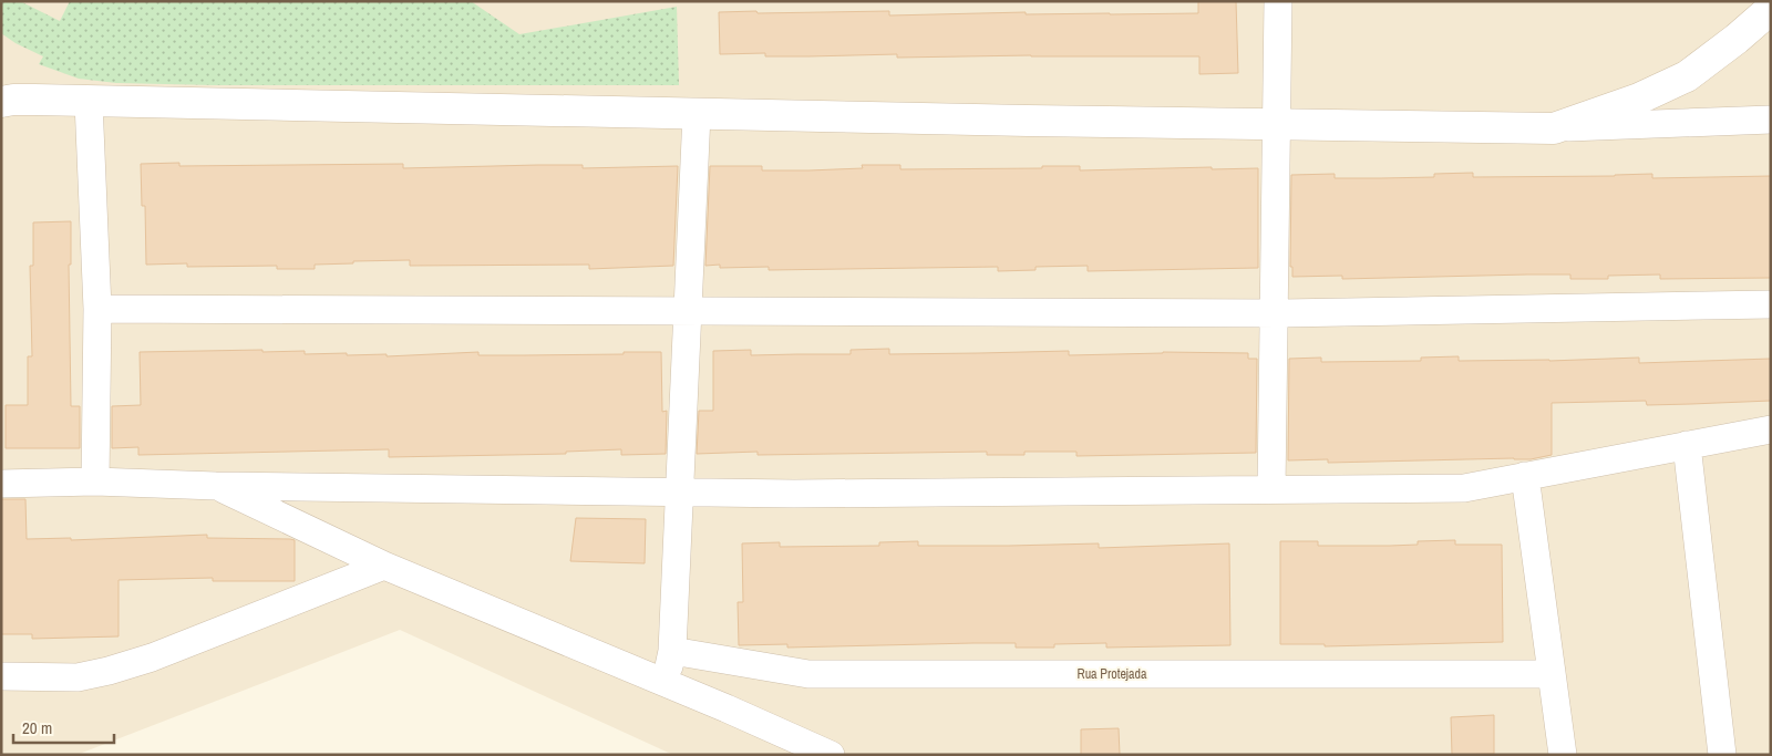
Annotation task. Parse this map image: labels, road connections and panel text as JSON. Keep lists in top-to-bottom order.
{
  "streets": {
    "street": ["Rua Protejada"]
  },
  "scale_bar": "20 m"
}
